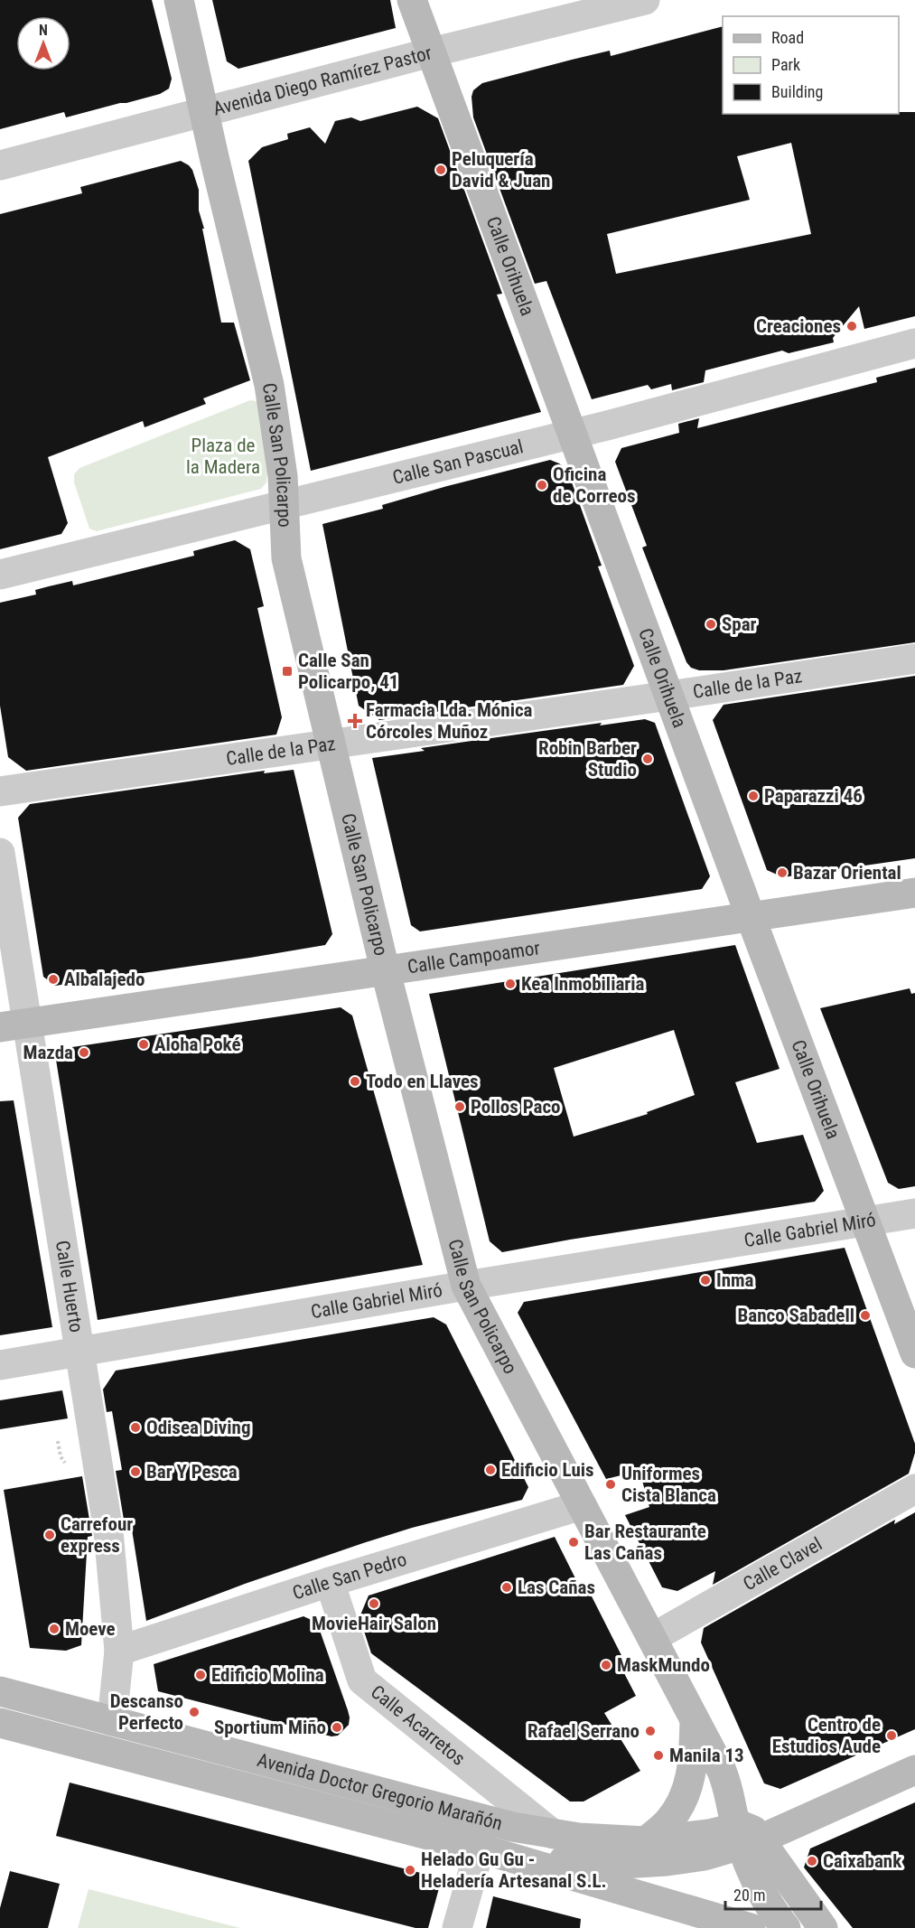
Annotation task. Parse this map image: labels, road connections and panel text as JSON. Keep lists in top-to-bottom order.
{
  "streets": {
    "street": [
      "Avenida Diego Ramírez Pastor",
      "Calle Orihuela",
      "Calle San Policarpo",
      "Calle San Pascual",
      "Calle de la Paz",
      "Calle Campoamor",
      "Calle Gabriel Miró",
      "Calle Huerto",
      "Calle Clavel",
      "Calle San Pedro",
      "Calle Acarretos",
      "Avenida Doctor Gregorio Marañón"
    ]
  },
  "crossings": [
    ["Avenida Diego Ramírez Pastor", "Calle Orihuela"],
    ["Avenida Diego Ramírez Pastor", "Calle San Policarpo"],
    ["Calle Orihuela", "Calle San Pascual"],
    ["Calle Orihuela", "Calle de la Paz"],
    ["Calle Orihuela", "Calle Campoamor"],
    ["Calle Orihuela", "Calle Gabriel Miró"],
    ["Calle San Policarpo", "Calle San Pascual"],
    ["Calle San Policarpo", "Calle de la Paz"],
    ["Calle San Policarpo", "Calle Campoamor"],
    ["Calle San Policarpo", "Calle Gabriel Miró"],
    ["Calle San Policarpo", "Calle Clavel"],
    ["Calle San Policarpo", "Calle San Pedro"],
    ["Calle San Policarpo", "Avenida Doctor Gregorio Marañón"],
    ["Calle Campoamor", "Calle Huerto"],
    ["Calle Gabriel Miró", "Calle Huerto"],
    ["Calle Huerto", "Calle San Pedro"],
    ["Calle Huerto", "Avenida Doctor Gregorio Marañón"],
    ["Calle San Pedro", "Calle Acarretos"],
    ["Calle Acarretos", "Avenida Doctor Gregorio Marañón"]
  ],
  "parks": ["Plaza de la Madera"],
  "places": {
    "other": [
      "Peluquería David & Juan",
      "Creaciones",
      "Oficina de Correos",
      "Spar",
      "Robin Barber Studio",
      "Paparazzi 46",
      "Bazar Oriental",
      "Albalajedo",
      "Kea Inmobiliaria",
      "Aloha Poké",
      "Mazda",
      "Todo en Llaves",
      "Pollos Paco",
      "Inma",
      "Banco Sabadell",
      "Odisea Diving",
      "Edificio Luis",
      "Bar Y Pesca",
      "Uniformes Cista Blanca",
      "Carrefour express",
      "Bar Restaurante Las Cañas",
      "Las Cañas",
      "MovieHair Salon",
      "Moeve",
      "MaskMundo",
      "Edificio Molina",
      "Descanso Perfecto",
      "Sportium Miño",
      "Rafael Serrano",
      "Centro de Estudios Aude",
      "Manila 13",
      "Caixabank",
      "Helado Gu Gu - Heladería Artesanal S.L."
    ],
    "transit": ["Calle San Policarpo, 41"],
    "health": ["Farmacia Lda. Mónica Córcoles Muñoz"]
  },
  "legend": ["Road", "Park", "Building"],
  "scale_bar": "20 m",
  "north": "top"
}
